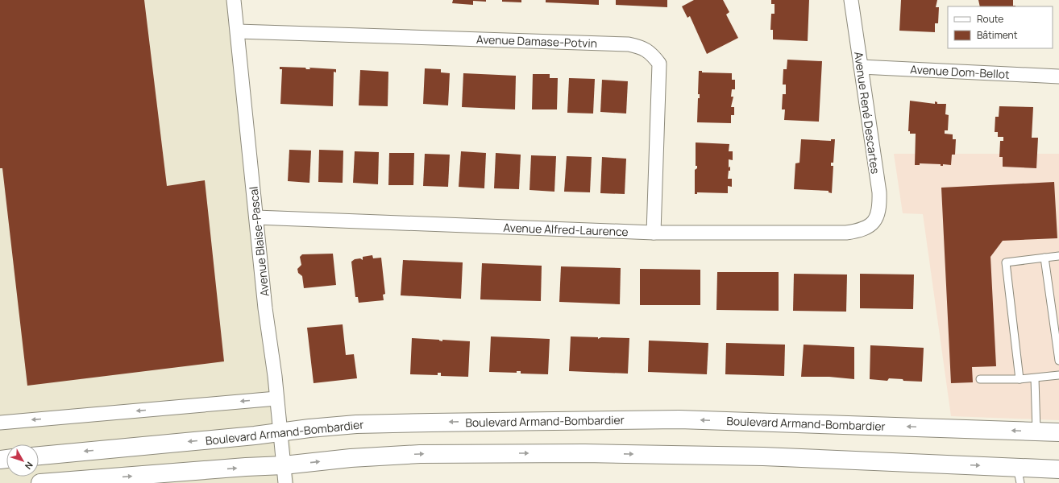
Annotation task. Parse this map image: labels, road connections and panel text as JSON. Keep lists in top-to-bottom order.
{
  "streets": {
    "street": [
      "Avenue Damase-Potvin",
      "Avenue Dom-Bellot",
      "Avenue René Descartes",
      "Avenue Alfred-Laurence",
      "Avenue Blaise-Pascal",
      "Boulevard Armand-Bombardier"
    ]
  },
  "crossings": [
    ["Avenue Damase-Potvin", "Avenue Alfred-Laurence"],
    ["Avenue Damase-Potvin", "Avenue Blaise-Pascal"],
    ["Avenue Dom-Bellot", "Avenue René Descartes"],
    ["Avenue René Descartes", "Avenue Alfred-Laurence"],
    ["Avenue Alfred-Laurence", "Avenue Blaise-Pascal"],
    ["Avenue Blaise-Pascal", "Boulevard Armand-Bombardier"]
  ],
  "legend": ["Route", "Bâtiment"],
  "north": "bottom right"
}
